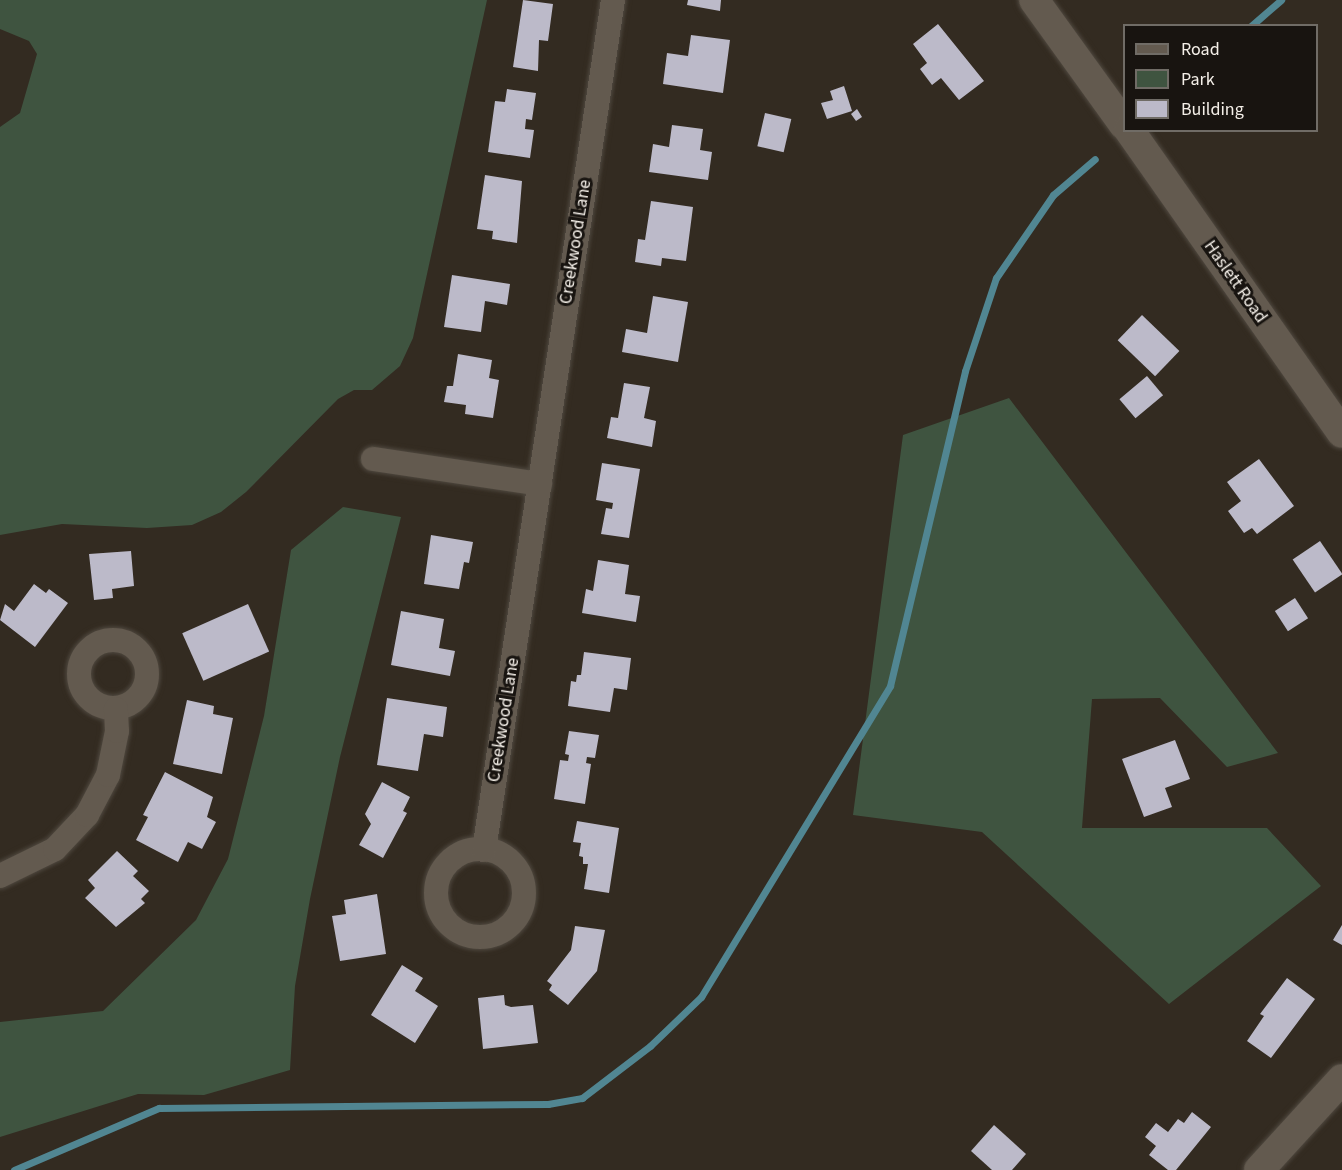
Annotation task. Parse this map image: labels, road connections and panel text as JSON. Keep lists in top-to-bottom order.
{
  "streets": {
    "street": ["Creekwood Lane", "Haslett Road"]
  },
  "legend": ["Road", "Park", "Building"]
}
